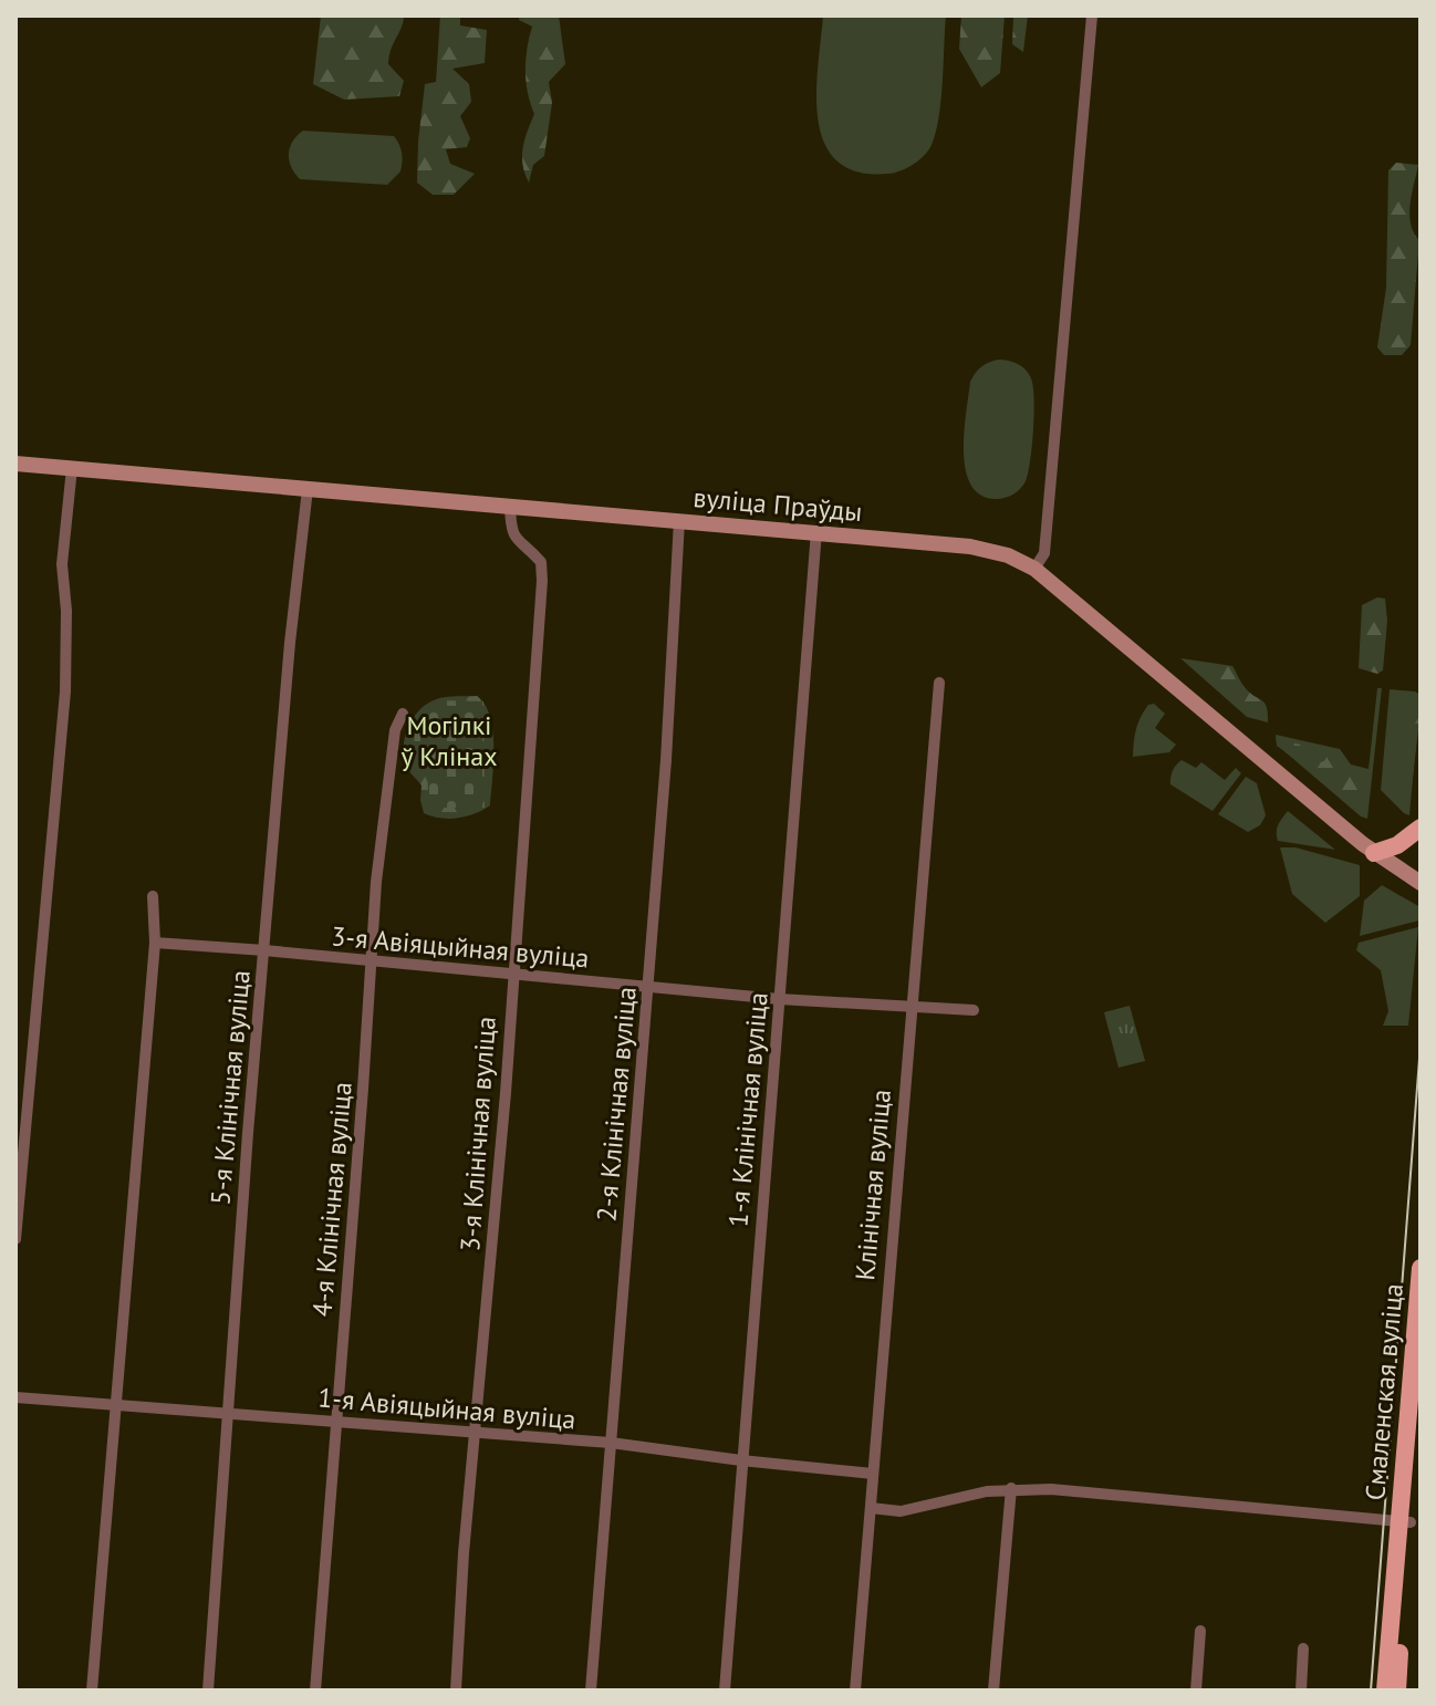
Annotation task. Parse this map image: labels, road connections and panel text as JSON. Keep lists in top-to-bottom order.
{
  "streets": {
    "main road": ["вуліца Праўды", "Смаленская вуліца"],
    "street": [
      "3-я Авіяцыйная вуліца",
      "5-я Клінічная вуліца",
      "2-я Клінічная вуліца",
      "1-я Клінічная вуліца",
      "3-я Клінічная вуліца",
      "Клінічная вуліца",
      "4-я Клінічная вуліца",
      "1-я Авіяцыйная вуліца"
    ]
  },
  "crossings": [
    ["вуліца Праўды", "5-я Клінічная вуліца"],
    ["вуліца Праўды", "2-я Клінічная вуліца"],
    ["вуліца Праўды", "1-я Клінічная вуліца"],
    ["вуліца Праўды", "3-я Клінічная вуліца"],
    ["3-я Авіяцыйная вуліца", "5-я Клінічная вуліца"],
    ["3-я Авіяцыйная вуліца", "2-я Клінічная вуліца"],
    ["3-я Авіяцыйная вуліца", "1-я Клінічная вуліца"],
    ["3-я Авіяцыйная вуліца", "3-я Клінічная вуліца"],
    ["3-я Авіяцыйная вуліца", "Клінічная вуліца"],
    ["3-я Авіяцыйная вуліца", "4-я Клінічная вуліца"],
    ["5-я Клінічная вуліца", "1-я Авіяцыйная вуліца"],
    ["2-я Клінічная вуліца", "1-я Авіяцыйная вуліца"],
    ["1-я Клінічная вуліца", "1-я Авіяцыйная вуліца"],
    ["3-я Клінічная вуліца", "1-я Авіяцыйная вуліца"],
    ["Клінічная вуліца", "1-я Авіяцыйная вуліца"],
    ["4-я Клінічная вуліца", "1-я Авіяцыйная вуліца"]
  ],
  "parks": ["Могілкі ў Клінах"]
}
